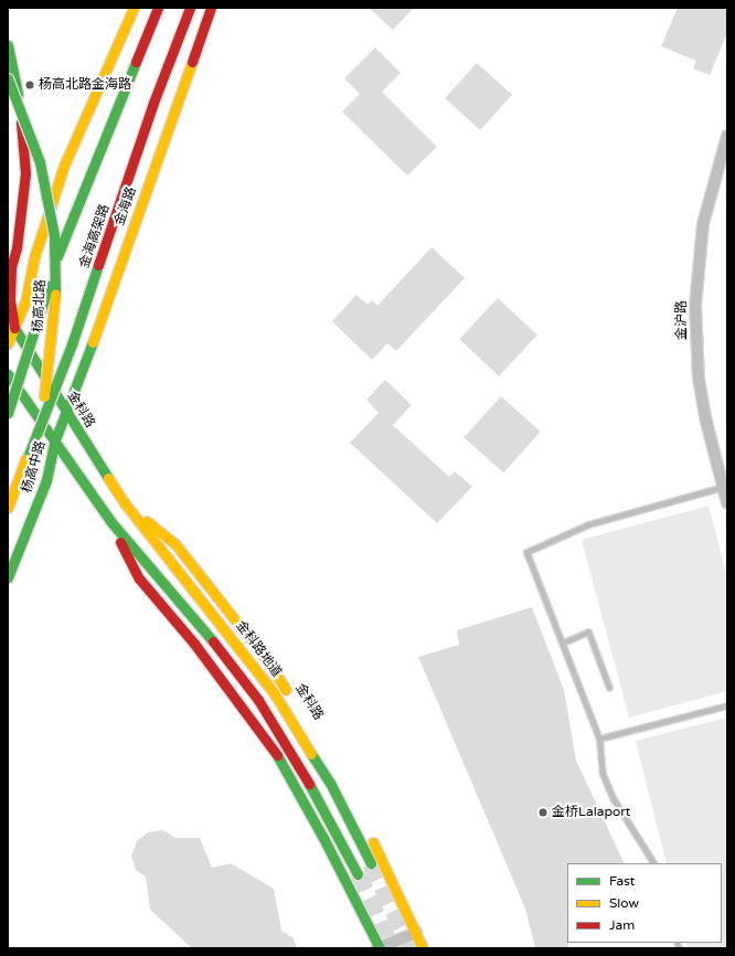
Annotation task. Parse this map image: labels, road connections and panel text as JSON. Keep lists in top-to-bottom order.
{
  "streets": {
    "main road": [
      "金海路",
      "金海高架路",
      "杨高北路",
      "金科路",
      "杨高中路",
      "金科路地道"
    ],
    "street": ["金沪路"]
  },
  "crossings": [
    ["金海路", "金科路"],
    ["金海路", "杨高中路"],
    ["金海高架路", "杨高北路"],
    ["杨高北路", "金科路"],
    ["金科路", "杨高中路"],
    ["金科路", "金科路地道"]
  ],
  "places": ["杨高北路金海路", "金桥Lalaport"],
  "legend": ["Fast", "Slow", "Jam"]
}
